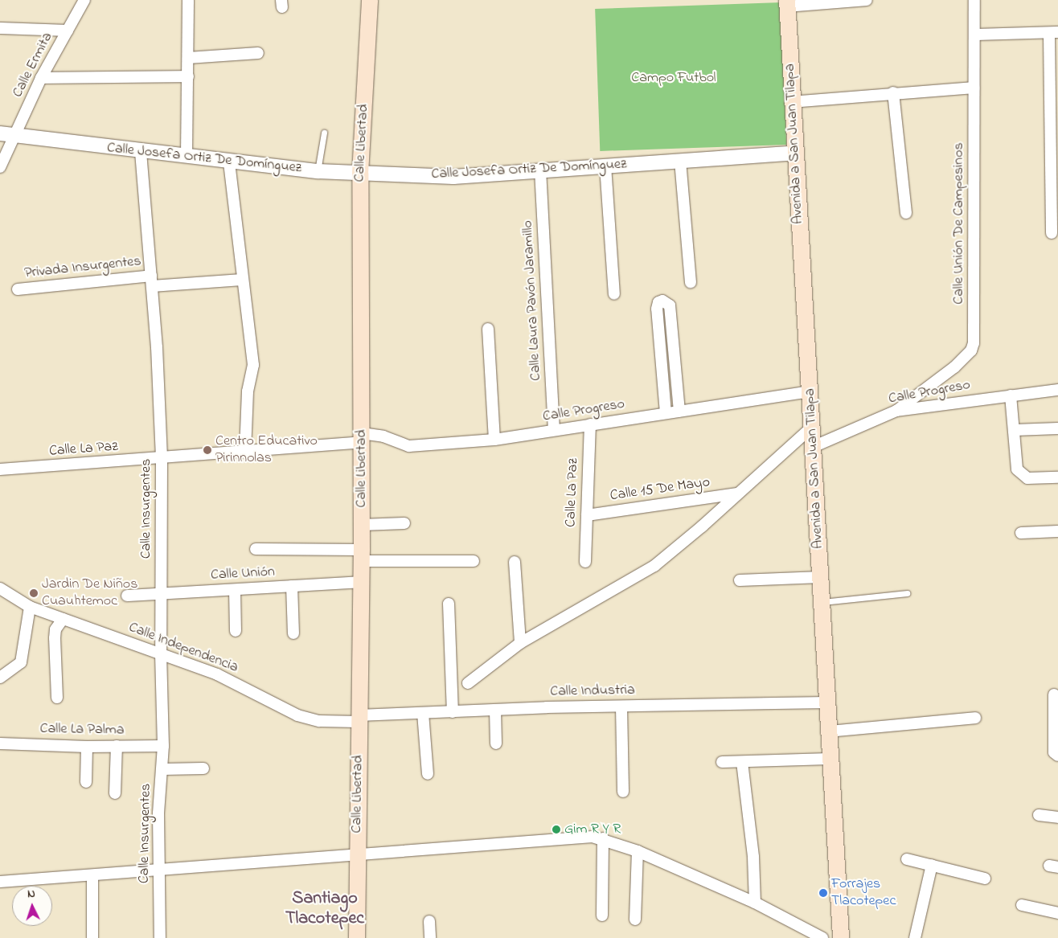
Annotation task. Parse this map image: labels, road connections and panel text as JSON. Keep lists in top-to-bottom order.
{
  "streets": {
    "main road": ["Calle Libertad", "Avenida a San Juan Tilapa"],
    "street": [
      "Calle Ermita",
      "Calle Josefa Ortiz De Domínguez",
      "Calle Unión De Campesinos",
      "Privada Insurgentes",
      "Calle Laura Pavón Jaramillo",
      "Calle Progreso",
      "Calle La Paz",
      "Calle 15 De Mayo",
      "Calle Insurgentes",
      "Calle Unión",
      "Calle Independencia",
      "Calle Industria",
      "Calle La Palma"
    ]
  },
  "crossings": [
    ["Calle Ermita", "Calle Josefa Ortiz De Domínguez"],
    ["Calle Libertad", "Calle Josefa Ortiz De Domínguez"],
    ["Calle Libertad", "Calle Progreso"],
    ["Calle Libertad", "Calle La Paz"],
    ["Calle Libertad", "Calle Unión"],
    ["Calle Libertad", "Calle Independencia"],
    ["Calle Libertad", "Calle Industria"],
    ["Avenida a San Juan Tilapa", "Calle Josefa Ortiz De Domínguez"],
    ["Avenida a San Juan Tilapa", "Calle Progreso"],
    ["Avenida a San Juan Tilapa", "Calle Industria"],
    ["Calle Josefa Ortiz De Domínguez", "Calle Laura Pavón Jaramillo"],
    ["Calle Josefa Ortiz De Domínguez", "Calle Insurgentes"],
    ["Calle Unión De Campesinos", "Calle Progreso"],
    ["Privada Insurgentes", "Calle Insurgentes"],
    ["Calle Laura Pavón Jaramillo", "Calle Progreso"],
    ["Calle Progreso", "Calle La Paz"],
    ["Calle La Paz", "Calle 15 De Mayo"],
    ["Calle La Paz", "Calle Insurgentes"],
    ["Calle Insurgentes", "Calle Unión"],
    ["Calle Insurgentes", "Calle Independencia"],
    ["Calle Insurgentes", "Calle La Palma"],
    ["Calle Independencia", "Calle Industria"]
  ],
  "districts": ["Santiago Tlacotepec"],
  "parks": ["Campo Futbol"],
  "places": [
    "Centro Educativo Pirinnolas",
    "Jardin De Niños Cuauhtemoc",
    "Gim R Y R",
    "Forrajes Tlacotepec"
  ],
  "north": "top"
}
